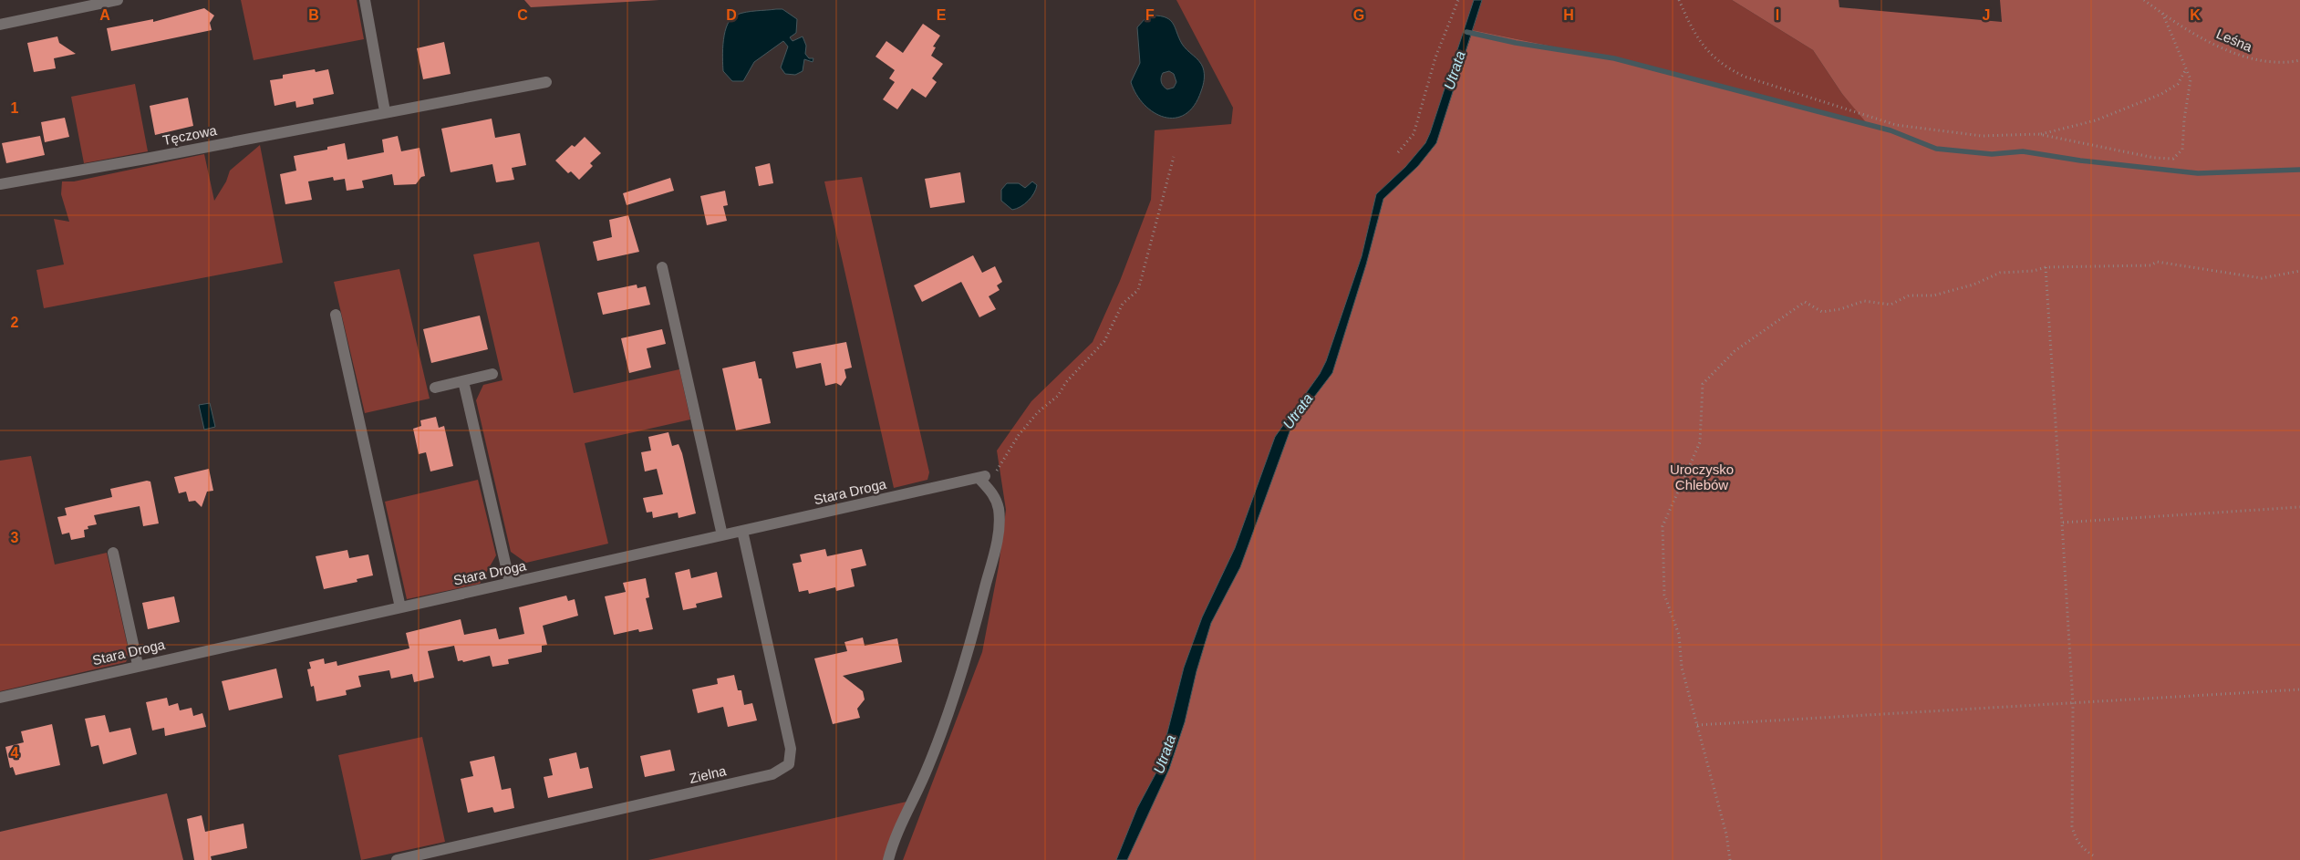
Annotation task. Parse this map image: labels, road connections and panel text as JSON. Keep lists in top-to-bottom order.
{
  "streets": {
    "street": ["Tęczowa", "Stara Droga", "Zielna"],
    "path": ["Leśna"]
  },
  "crossings": [
    ["Stara Droga", "Zielna"]
  ],
  "water": ["Utrata"],
  "parks": ["Uroczysko Chlebów"],
  "grid": {
    "columns": [
      "A",
      "B",
      "C",
      "D",
      "E",
      "F",
      "G",
      "H",
      "I",
      "J",
      "K"
    ],
    "rows": [
      "1",
      "2",
      "3",
      "4"
    ]
  }
}
